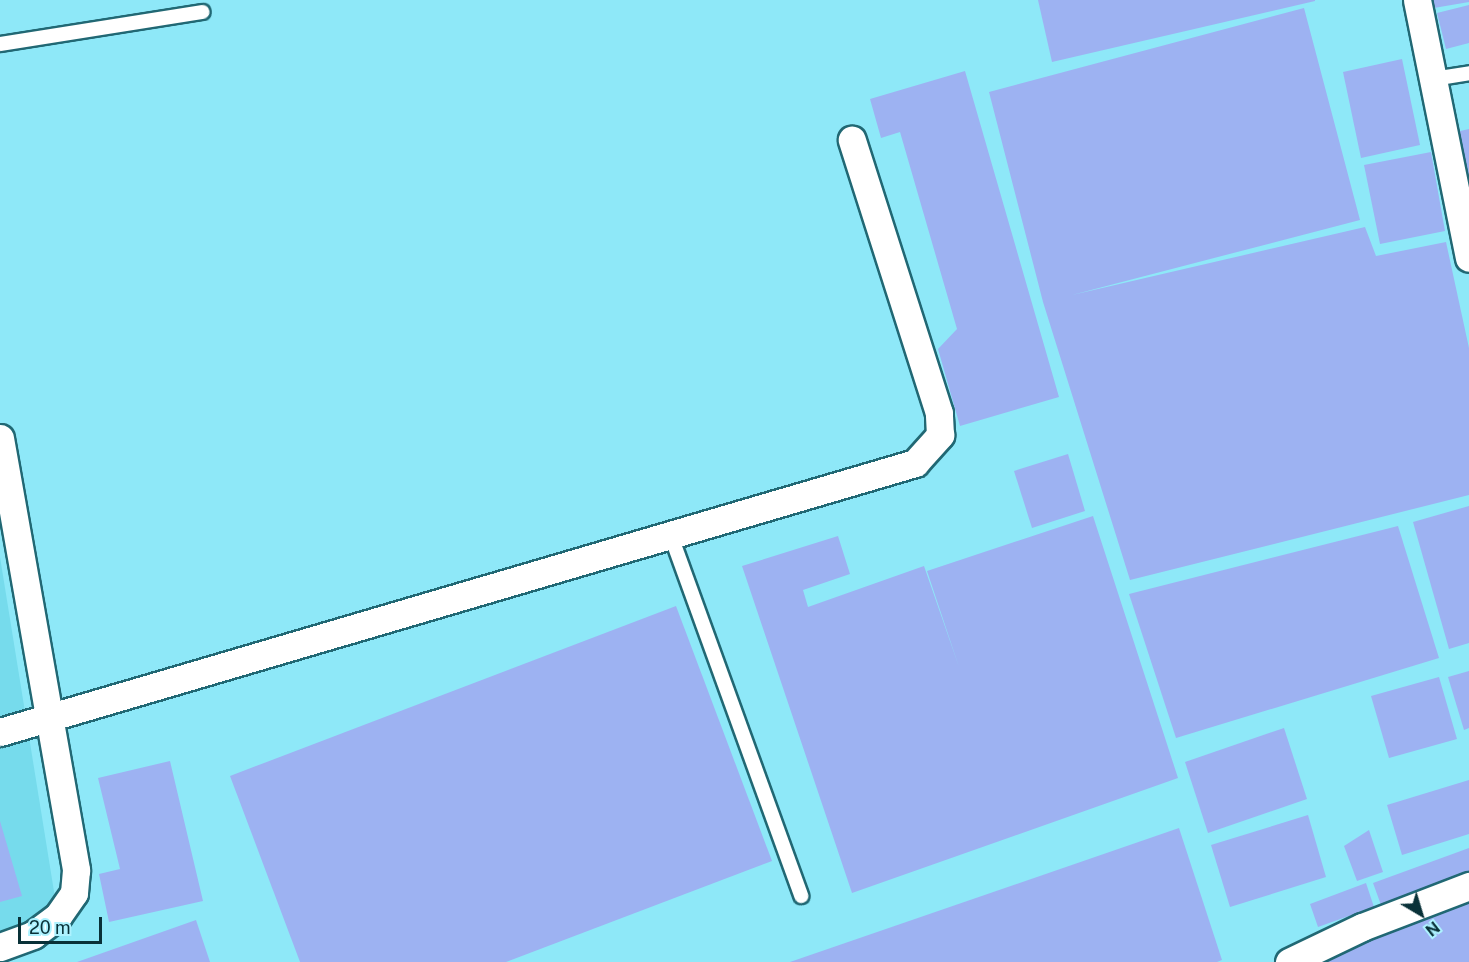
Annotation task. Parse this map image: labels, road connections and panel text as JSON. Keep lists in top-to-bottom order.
{
  "scale_bar": "20 m",
  "north": "bottom right"
}
